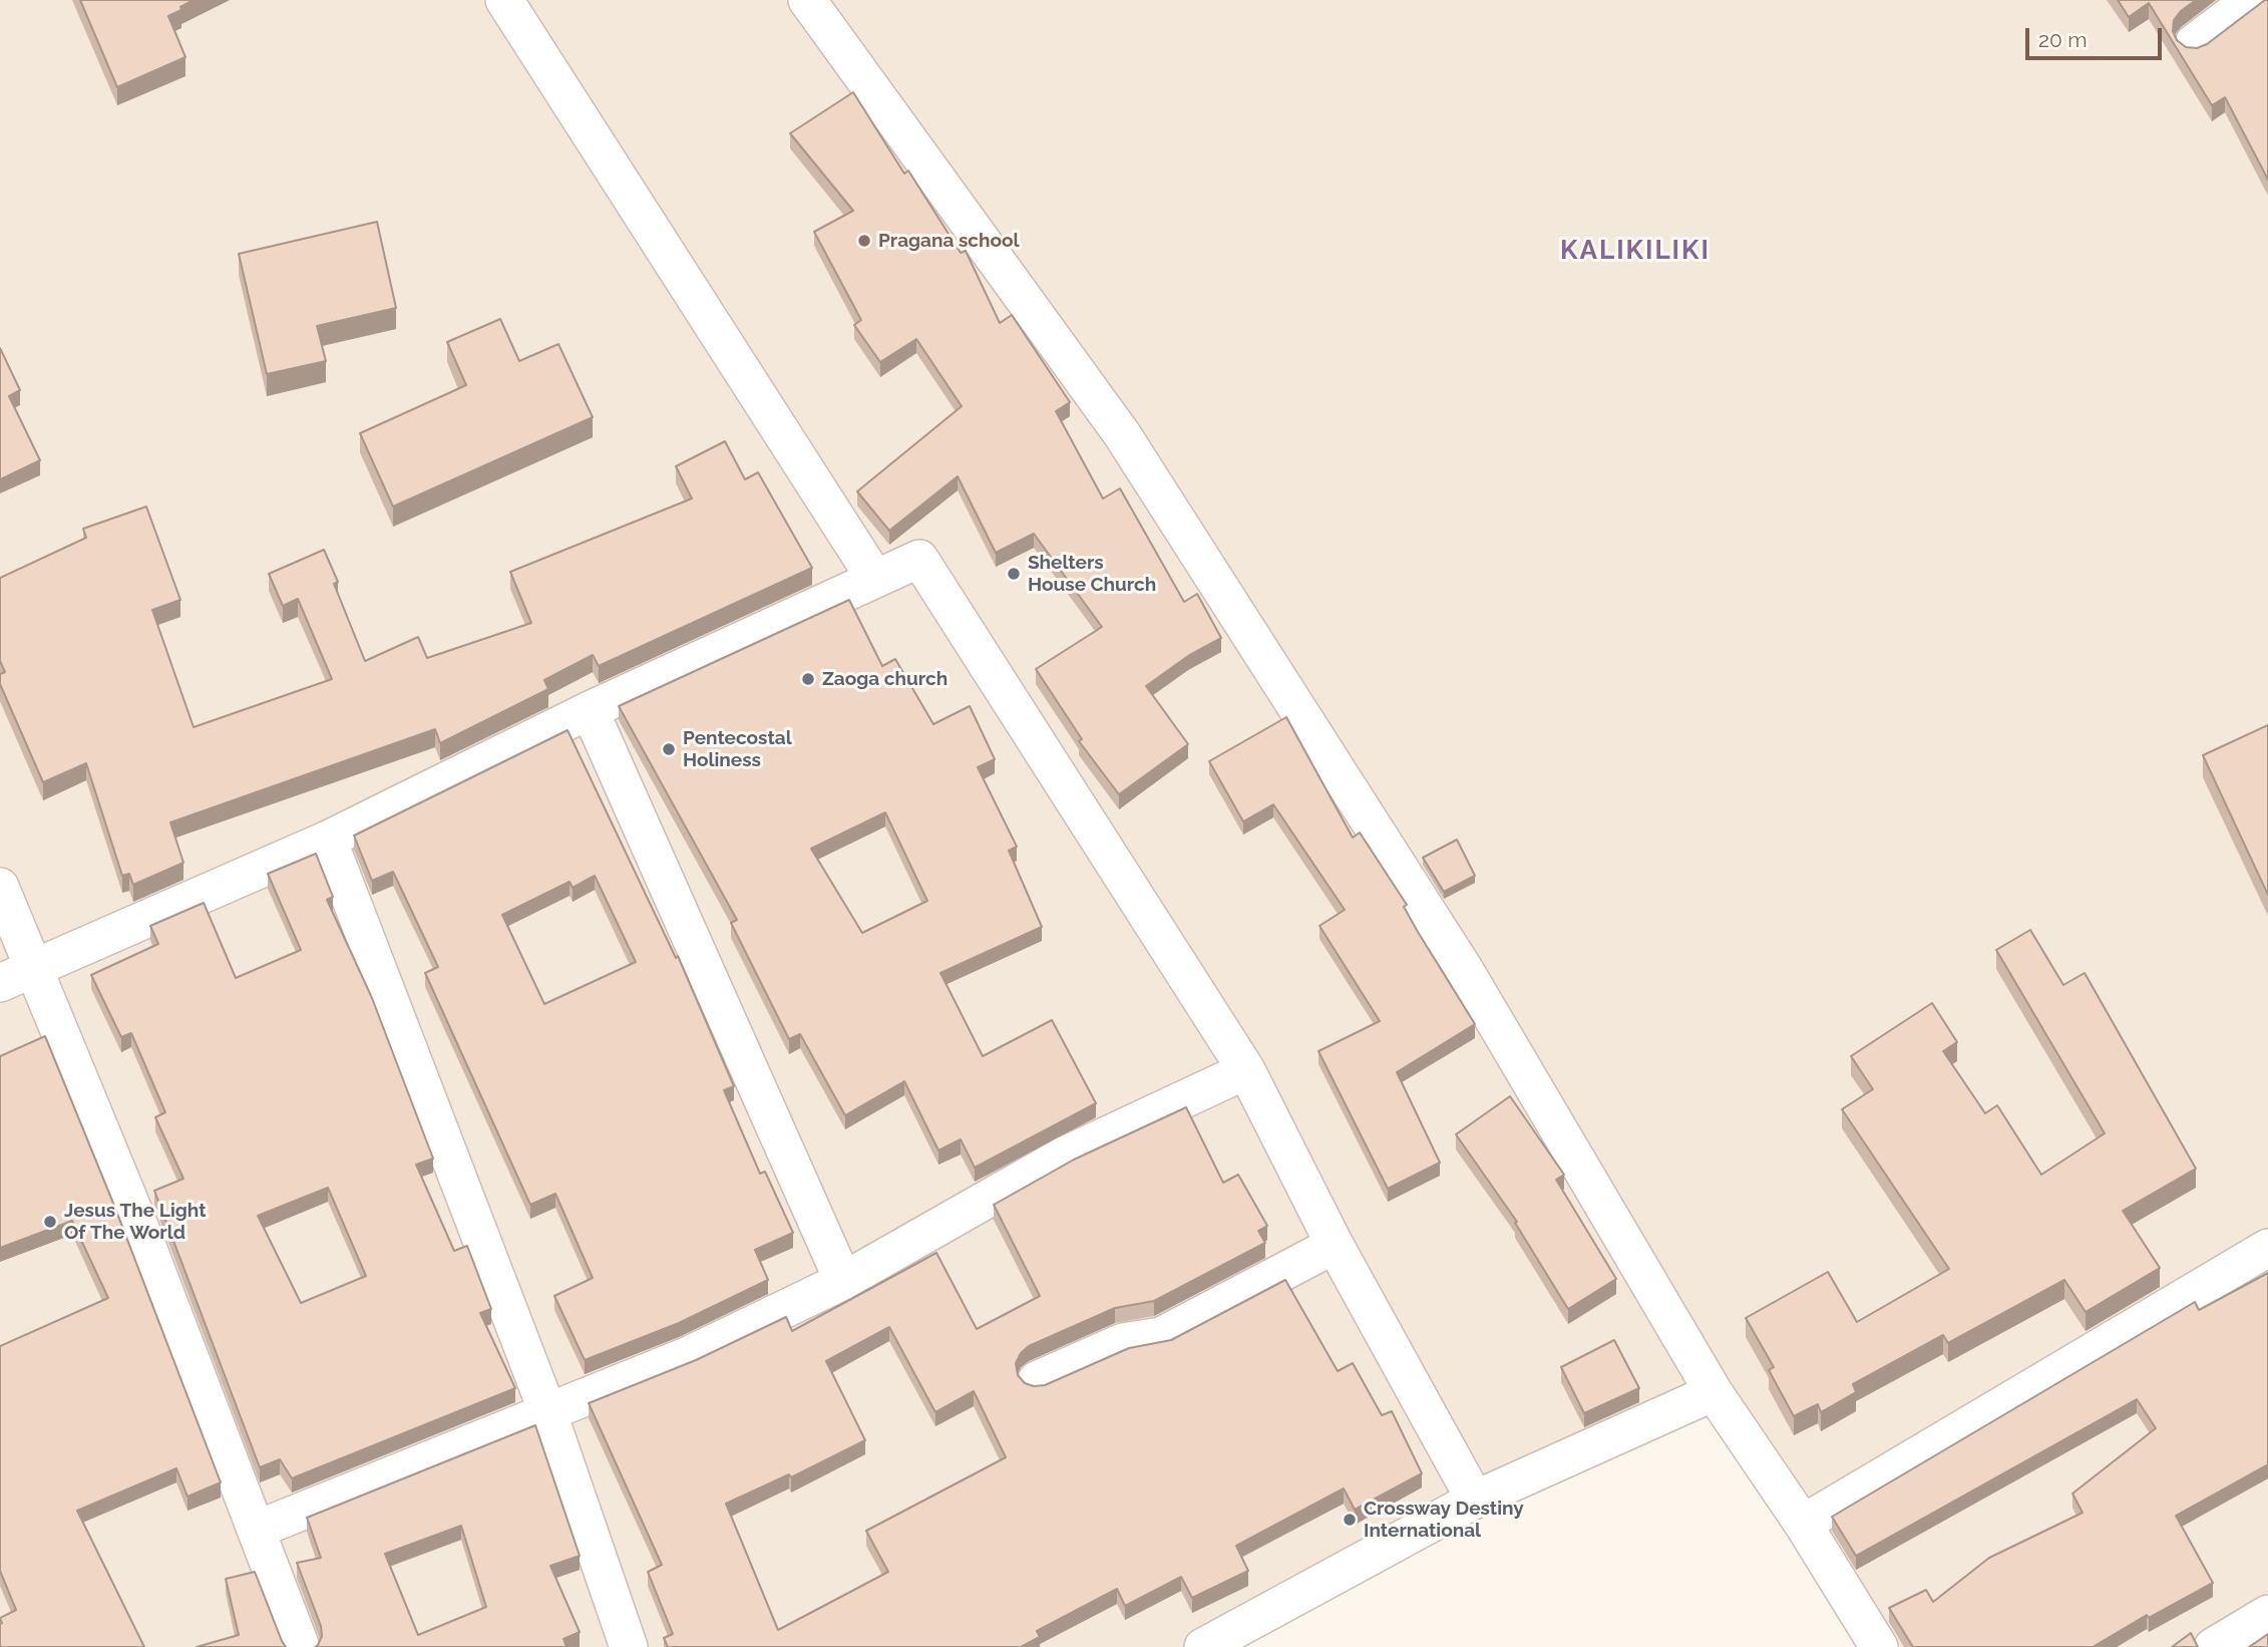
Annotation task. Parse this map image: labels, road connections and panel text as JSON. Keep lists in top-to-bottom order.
{
  "districts": ["KALIKILIKI"],
  "places": [
    "Pragana school",
    "Shelters House Church",
    "Zaoga church",
    "Pentecostal Holiness",
    "Jesus The Light Of The World",
    "Crossway Destiny International"
  ],
  "scale_bar": "20 m"
}
